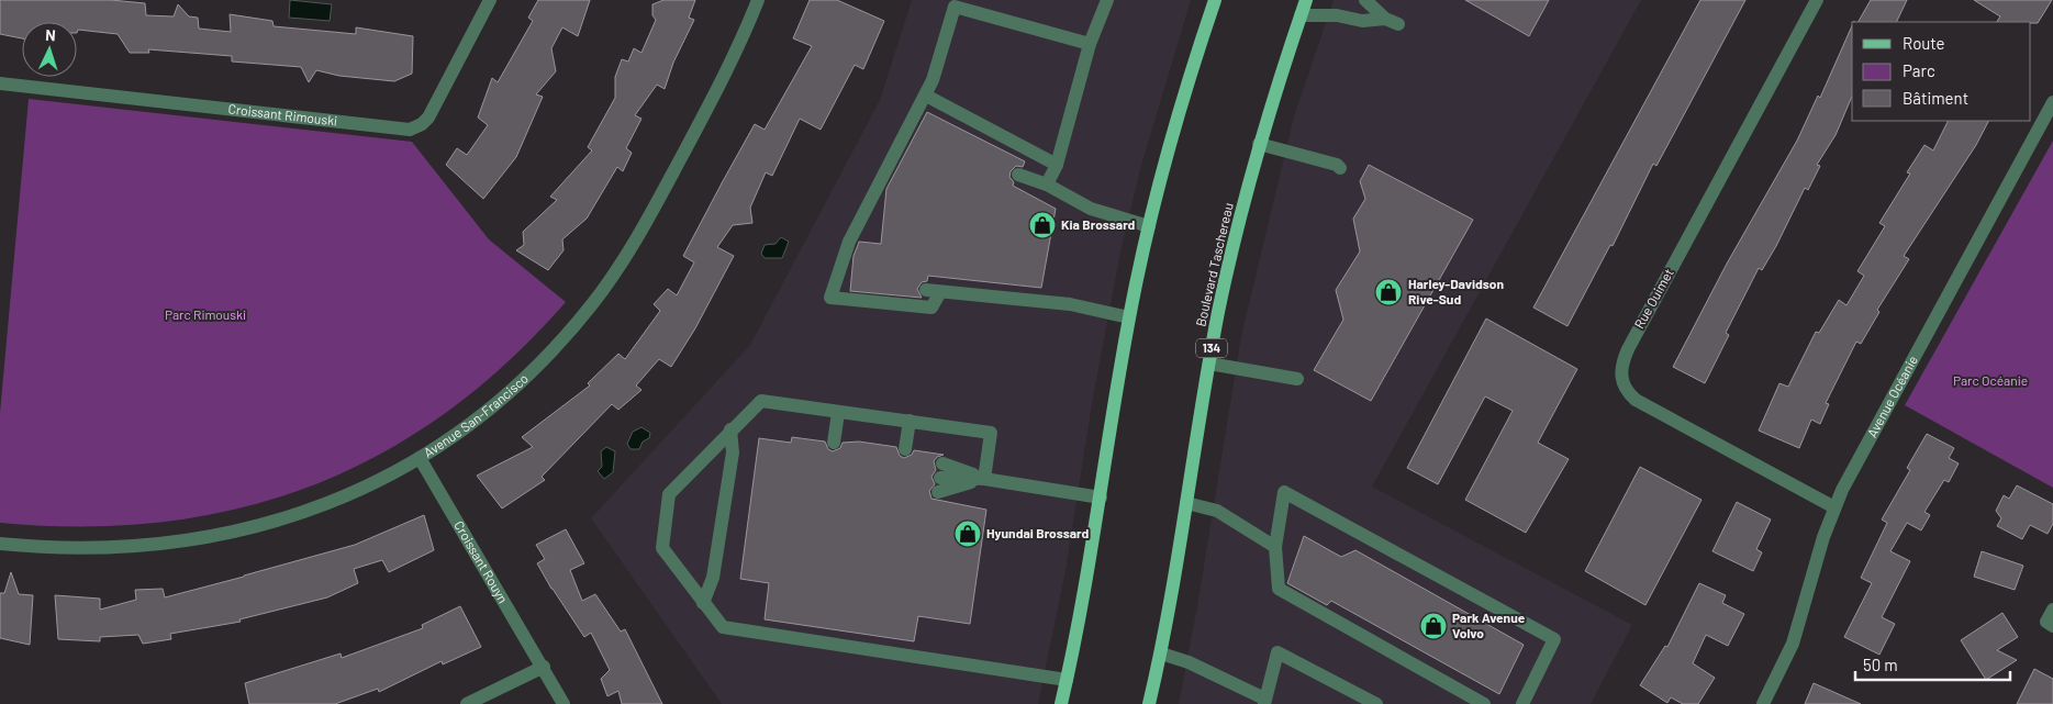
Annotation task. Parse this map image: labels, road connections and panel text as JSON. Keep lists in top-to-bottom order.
{
  "streets": {
    "main road": ["Boulevard Taschereau", "134"],
    "street": [
      "Croissant Rimouski",
      "Rue Ouimet",
      "Avenue Océanie",
      "Avenue San-Francisco",
      "Croissant Rouyn"
    ]
  },
  "crossings": [
    ["Rue Ouimet", "Avenue Océanie"],
    ["Avenue San-Francisco", "Croissant Rouyn"]
  ],
  "parks": ["Parc Rimouski", "Parc Océanie"],
  "places": {
    "shop": [
      "Kia Brossard",
      "Harley-Davidson Rive-Sud",
      "Hyundai Brossard",
      "Park Avenue Volvo"
    ]
  },
  "legend": ["Route", "Parc", "Bâtiment"],
  "scale_bar": "50 m",
  "north": "top"
}
